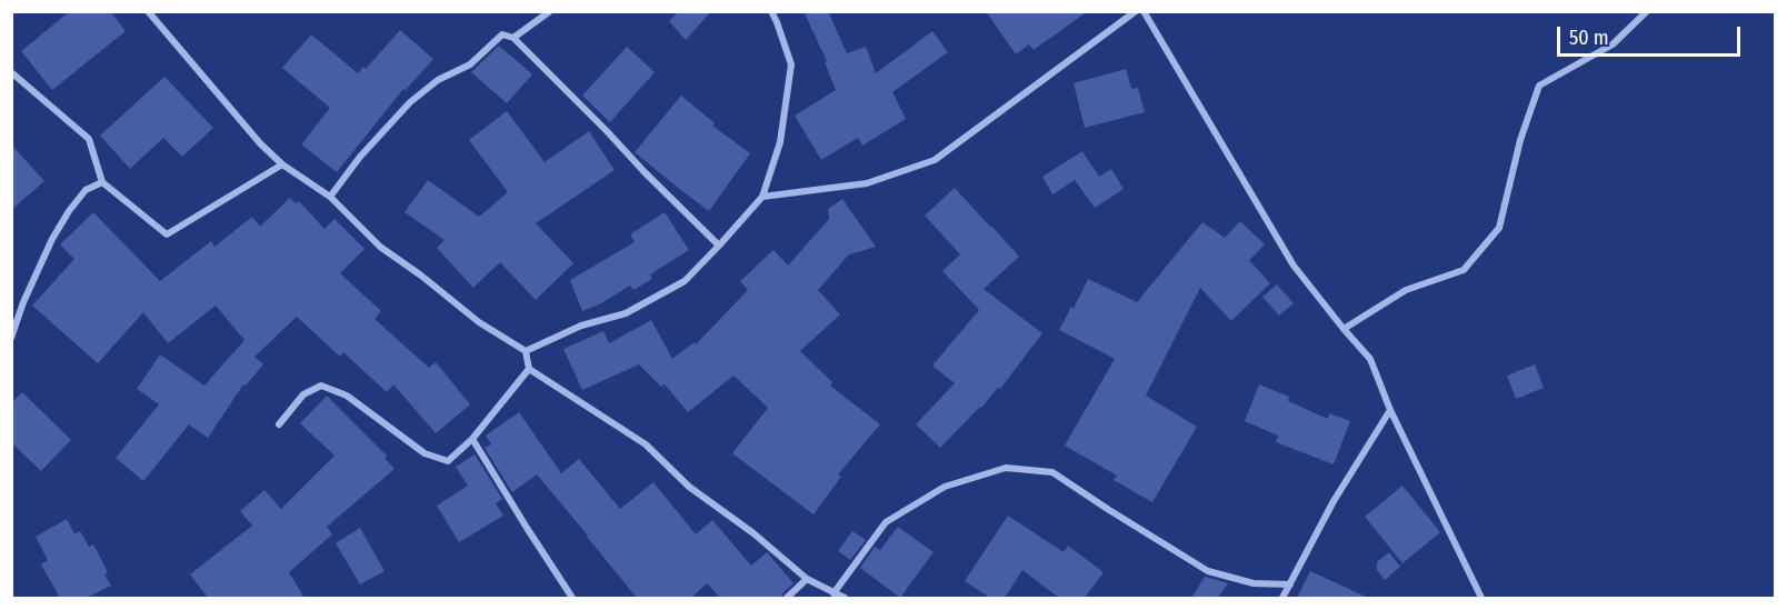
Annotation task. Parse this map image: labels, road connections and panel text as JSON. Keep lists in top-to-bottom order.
{
  "scale_bar": "50 m"
}
